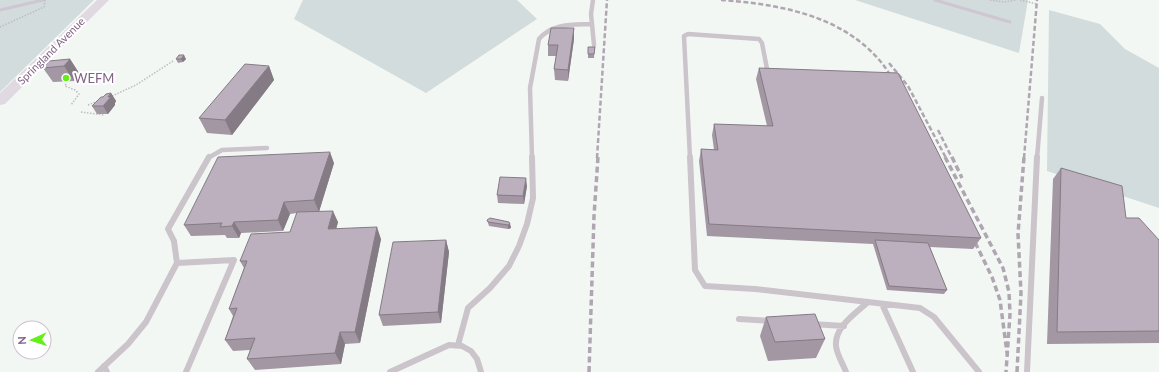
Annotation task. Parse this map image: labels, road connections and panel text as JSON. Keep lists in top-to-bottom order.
{
  "streets": {
    "street": ["Springland Avenue"]
  },
  "places": ["WEFM"],
  "north": "left"
}
